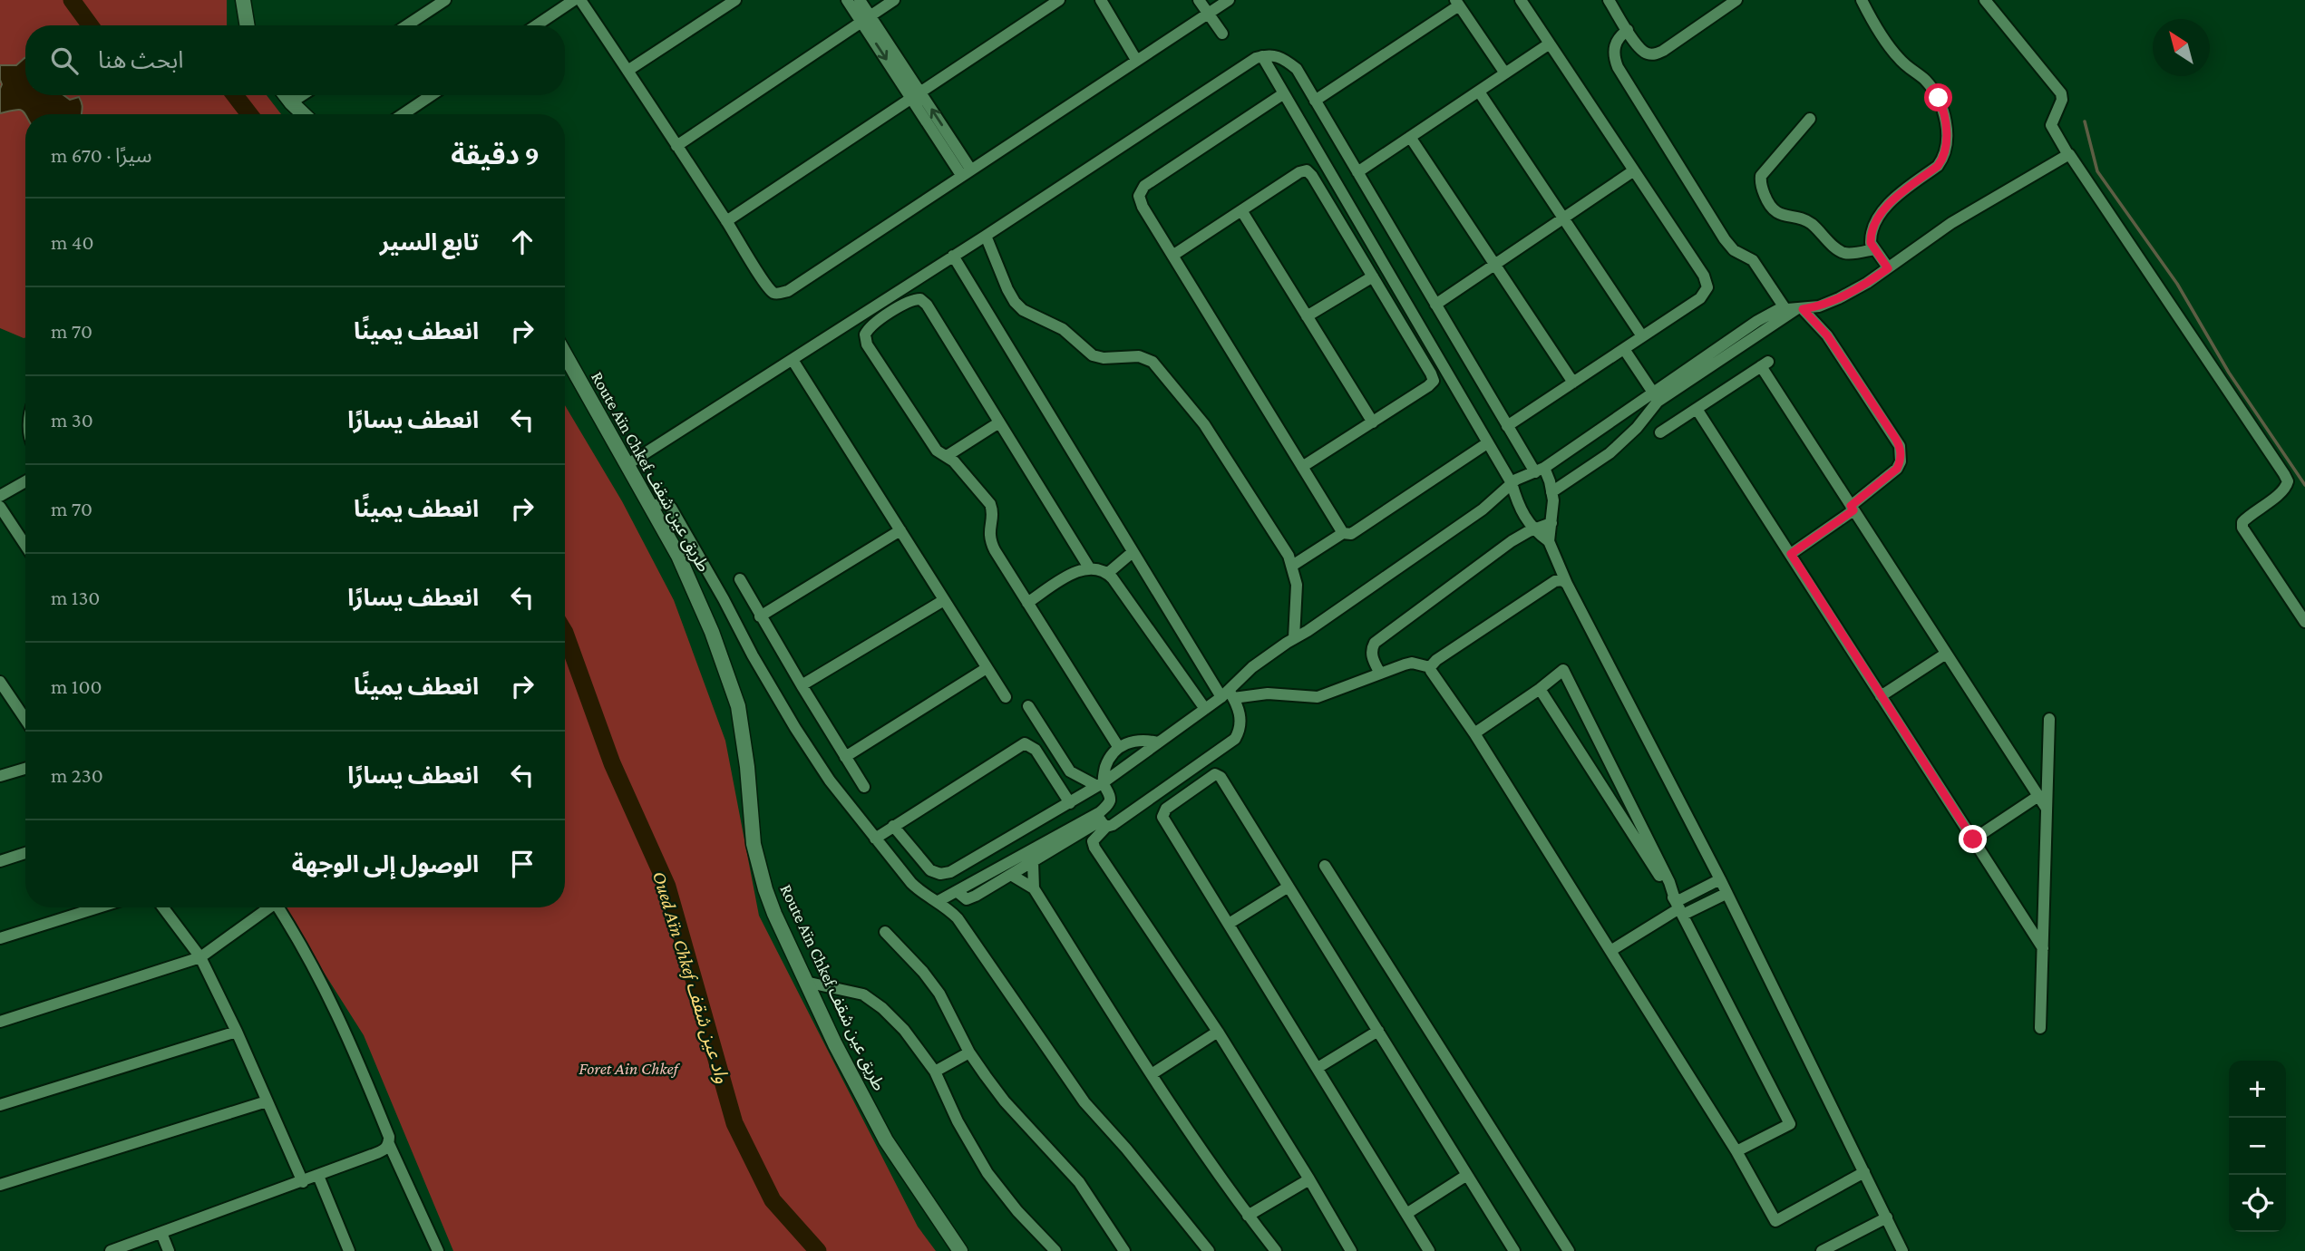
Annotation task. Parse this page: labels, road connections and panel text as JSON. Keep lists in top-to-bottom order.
{
  "streets": {
    "street": ["Route Aïn Chkef طريق عين شقف"]
  },
  "water": ["Oued Aïn Chkef واد عين شقف"],
  "parks": ["Foret Ain Chkef"],
  "north": "top left",
  "page": {
    "search": "ابحث هنا",
    "heading": ["9 دقيقة", "سيرًا · 670 m"],
    "list": [
      ["تابع السير", "40 m"],
      ["انعطف يمينًا", "70 m"],
      ["انعطف يسارًا", "30 m"],
      ["انعطف يمينًا", "70 m"],
      ["انعطف يسارًا", "130 m"],
      ["انعطف يمينًا", "100 m"],
      ["انعطف يسارًا", "230 m"],
      "الوصول إلى الوجهة"
    ],
    "map_buttons": ["+", "−"]
  }
}
